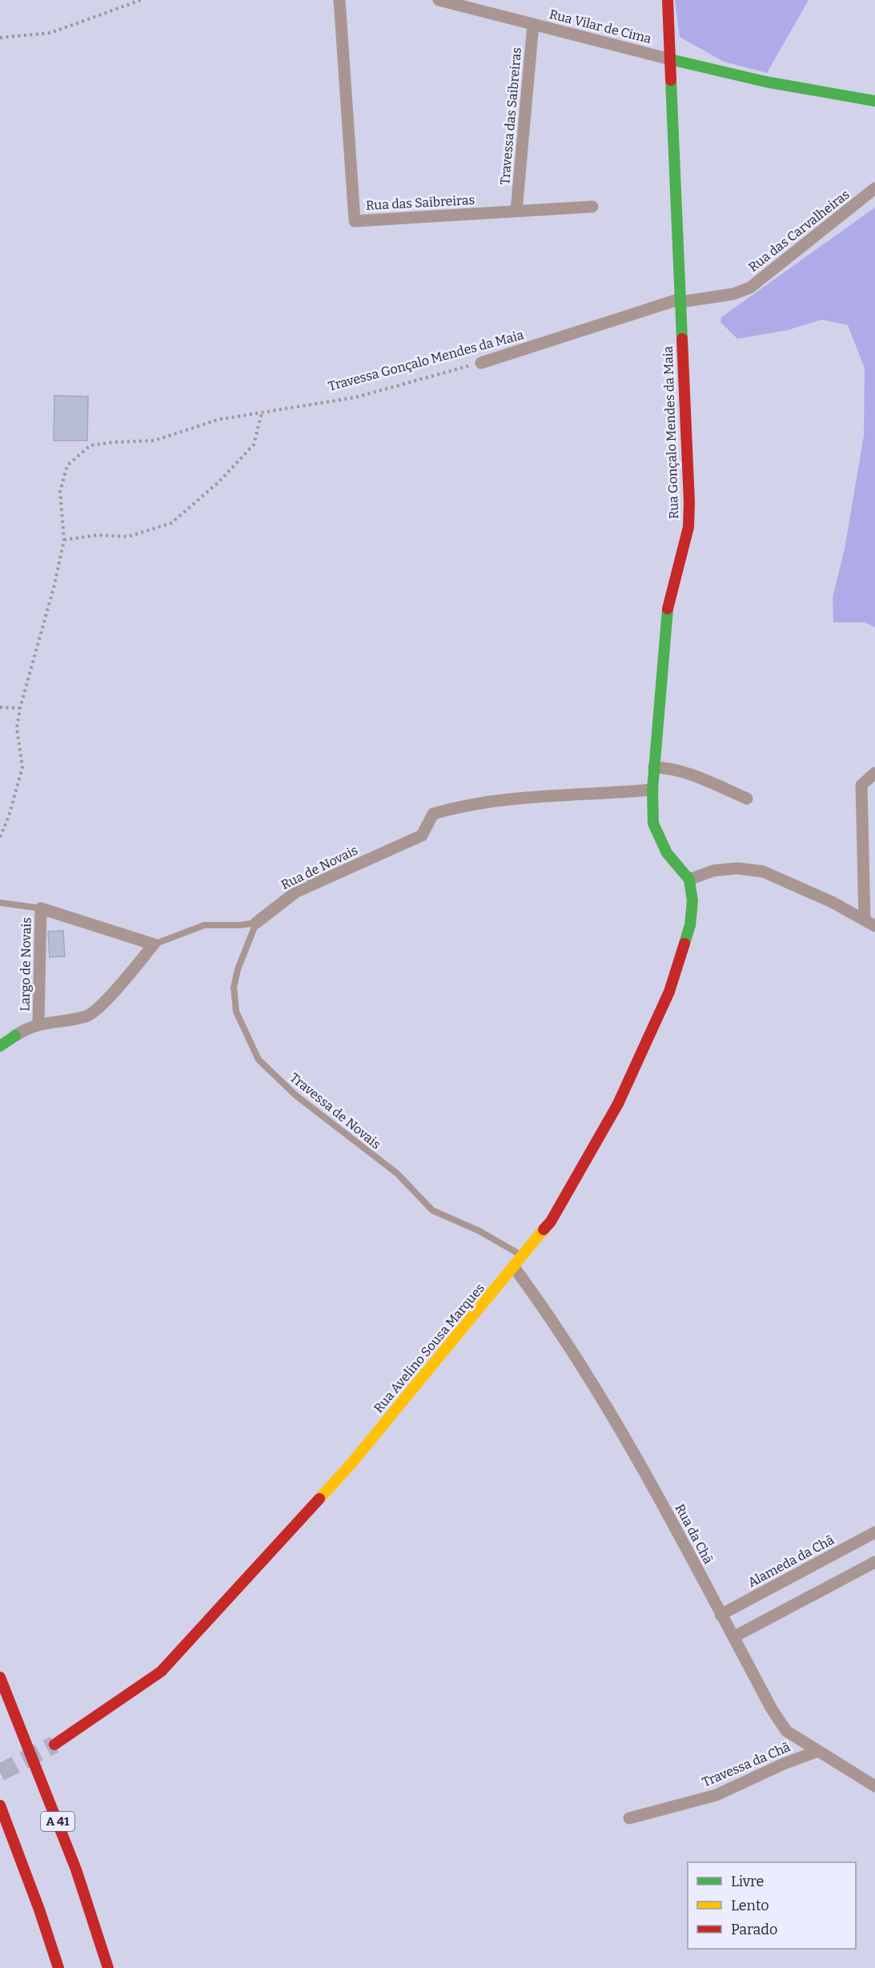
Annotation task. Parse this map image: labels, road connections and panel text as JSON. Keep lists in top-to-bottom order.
{
  "streets": {
    "main road": ["Rua Gonçalo Mendes da Maia", "Rua Avelino Sousa Marques", "A 41"],
    "street": [
      "Rua Vilar de Cima",
      "Travessa das Saibreiras",
      "Rua das Saibreiras",
      "Rua das Carvalheiras",
      "Travessa Gonçalo Mendes da Maia",
      "Rua de Novais",
      "Largo de Novais",
      "Rua da Chã",
      "Alameda da Chã",
      "Travessa da Chã"
    ],
    "lane": ["Travessa de Novais"]
  },
  "crossings": [
    ["Rua Vilar de Cima", "Travessa das Saibreiras"],
    ["Rua Vilar de Cima", "Rua Gonçalo Mendes da Maia"],
    ["Travessa das Saibreiras", "Rua das Saibreiras"],
    ["Rua das Carvalheiras", "Travessa Gonçalo Mendes da Maia"],
    ["Rua das Carvalheiras", "Rua Gonçalo Mendes da Maia"],
    ["Travessa Gonçalo Mendes da Maia", "Rua Gonçalo Mendes da Maia"],
    ["Rua Gonçalo Mendes da Maia", "Rua de Novais"],
    ["Rua Gonçalo Mendes da Maia", "Rua Avelino Sousa Marques"],
    ["Rua de Novais", "Travessa de Novais"],
    ["Travessa de Novais", "Rua Avelino Sousa Marques"],
    ["Rua Avelino Sousa Marques", "Rua da Chã"],
    ["Rua da Chã", "Alameda da Chã"],
    ["Rua da Chã", "Travessa da Chã"]
  ],
  "legend": ["Livre", "Lento", "Parado"]
}
